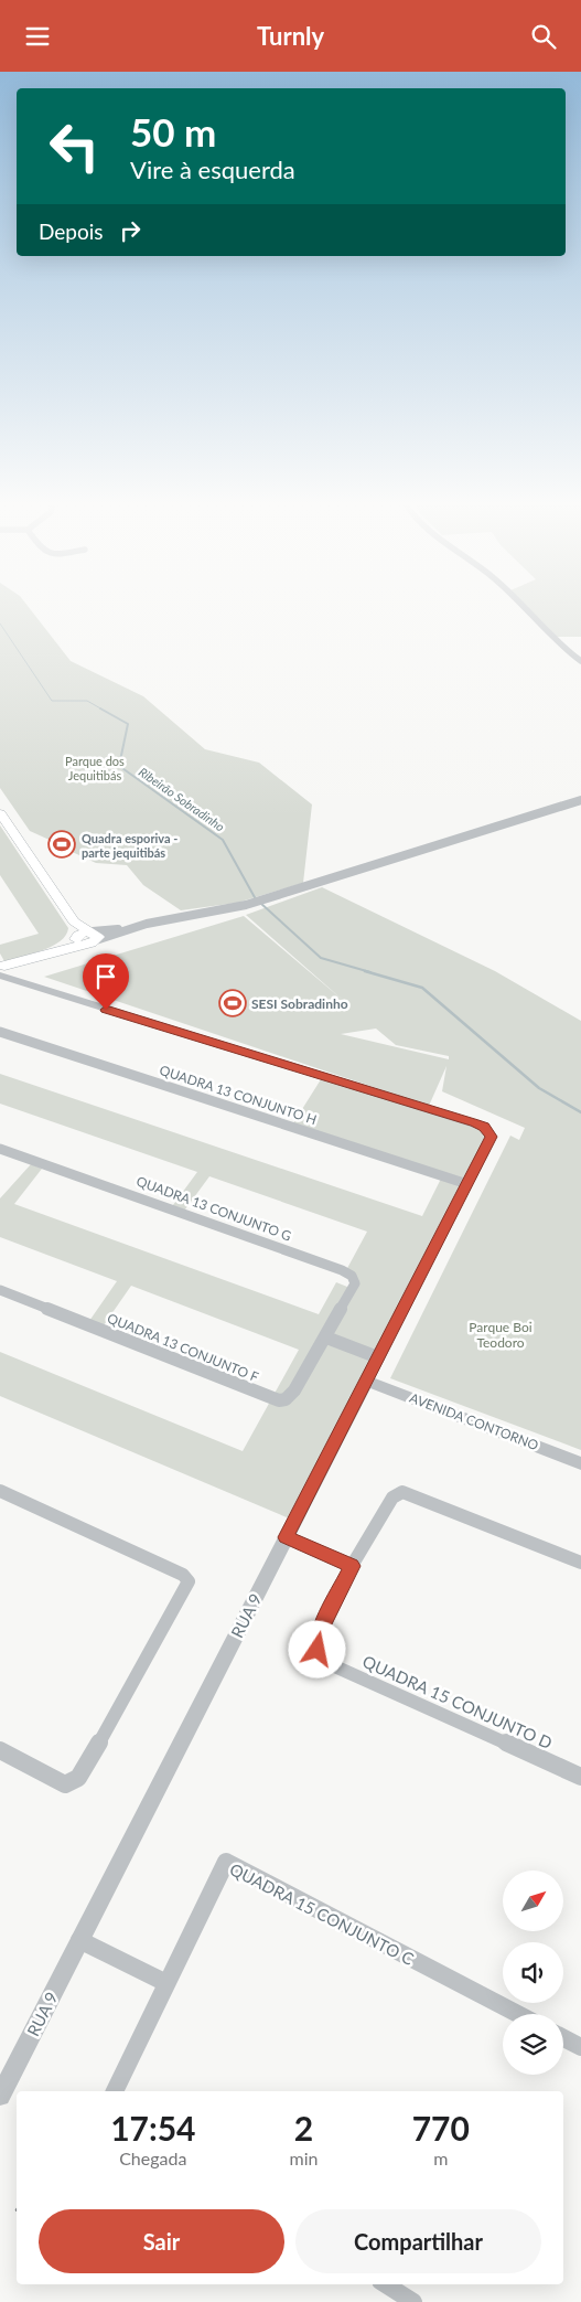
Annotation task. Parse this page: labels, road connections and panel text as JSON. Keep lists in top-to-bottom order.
{
  "streets": {
    "street": [
      "QUADRA 13 CONJUNTO H",
      "QUADRA 13 CONJUNTO G",
      "QUADRA 13 CONJUNTO F",
      "AVENIDA CONTORNO",
      "RUA 9",
      "QUADRA 15 CONJUNTO D",
      "QUADRA 15 CONJUNTO C"
    ]
  },
  "crossings": [
    ["QUADRA 13 CONJUNTO H", "RUA 9"],
    ["QUADRA 13 CONJUNTO G", "QUADRA 13 CONJUNTO F"],
    ["AVENIDA CONTORNO", "RUA 9"]
  ],
  "water": ["Ribeirão Sobradinho"],
  "parks": ["Parque dos Jequitibás", "Parque Boi Teodoro"],
  "places": {
    "sports": ["Quadra esporiva - parte jequitibás", "SESI Sobradinho"]
  },
  "north": "top right",
  "page": {
    "header": "Turnly",
    "turn": ["50 m", "Vire à esquerda"],
    "then": "Depois",
    "eta": [
      "17:54",
      "Chegada",
      "2",
      "min",
      "770",
      "m"
    ],
    "buttons": ["Sair", "Compartilhar"]
  }
}
